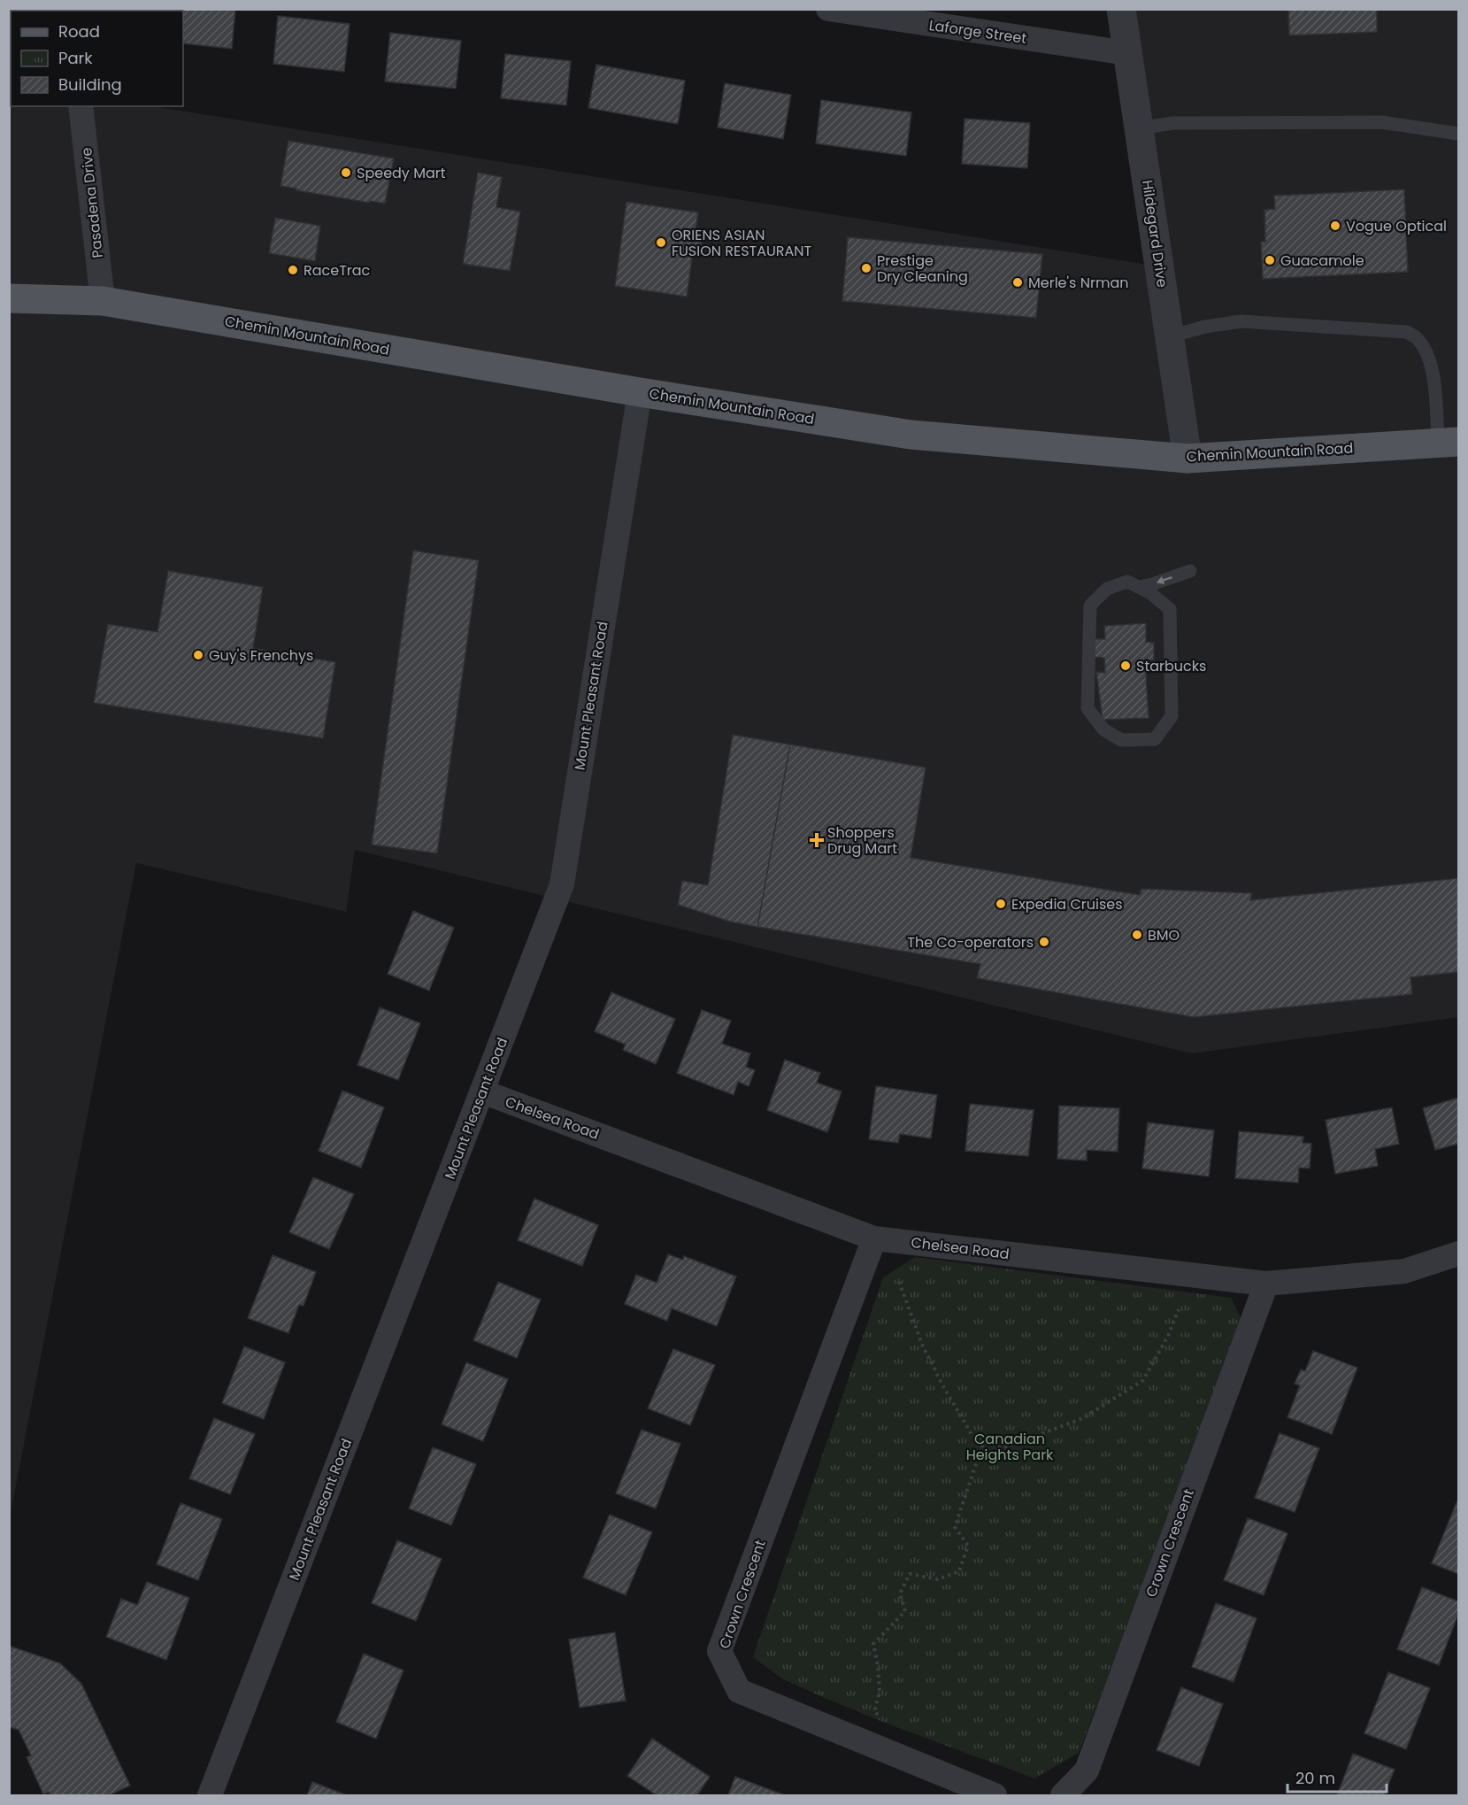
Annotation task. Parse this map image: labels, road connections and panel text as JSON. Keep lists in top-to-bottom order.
{
  "streets": {
    "main road": ["Chemin Mountain Road"],
    "street": [
      "Laforge Street",
      "Pasadena Drive",
      "Hildegard Drive",
      "Mount Pleasant Road",
      "Chelsea Road",
      "Crown Crescent"
    ]
  },
  "crossings": [
    ["Laforge Street", "Hildegard Drive"],
    ["Pasadena Drive", "Chemin Mountain Road"],
    ["Hildegard Drive", "Chemin Mountain Road"],
    ["Chemin Mountain Road", "Mount Pleasant Road"],
    ["Mount Pleasant Road", "Chelsea Road"],
    ["Chelsea Road", "Crown Crescent"]
  ],
  "parks": ["Canadian Heights Park"],
  "places": {
    "other": [
      "Speedy Mart",
      "Vogue Optical",
      "ORIENS ASIAN FUSION RESTAURANT",
      "Guacamole",
      "Prestige Dry Cleaning",
      "RaceTrac",
      "Merle's Nrman",
      "Guy's Frenchys",
      "Starbucks",
      "Expedia Cruises",
      "BMO",
      "The Co-operators"
    ],
    "health": ["Shoppers Drug Mart"]
  },
  "legend": ["Road", "Park", "Building"],
  "scale_bar": "20 m"
}
